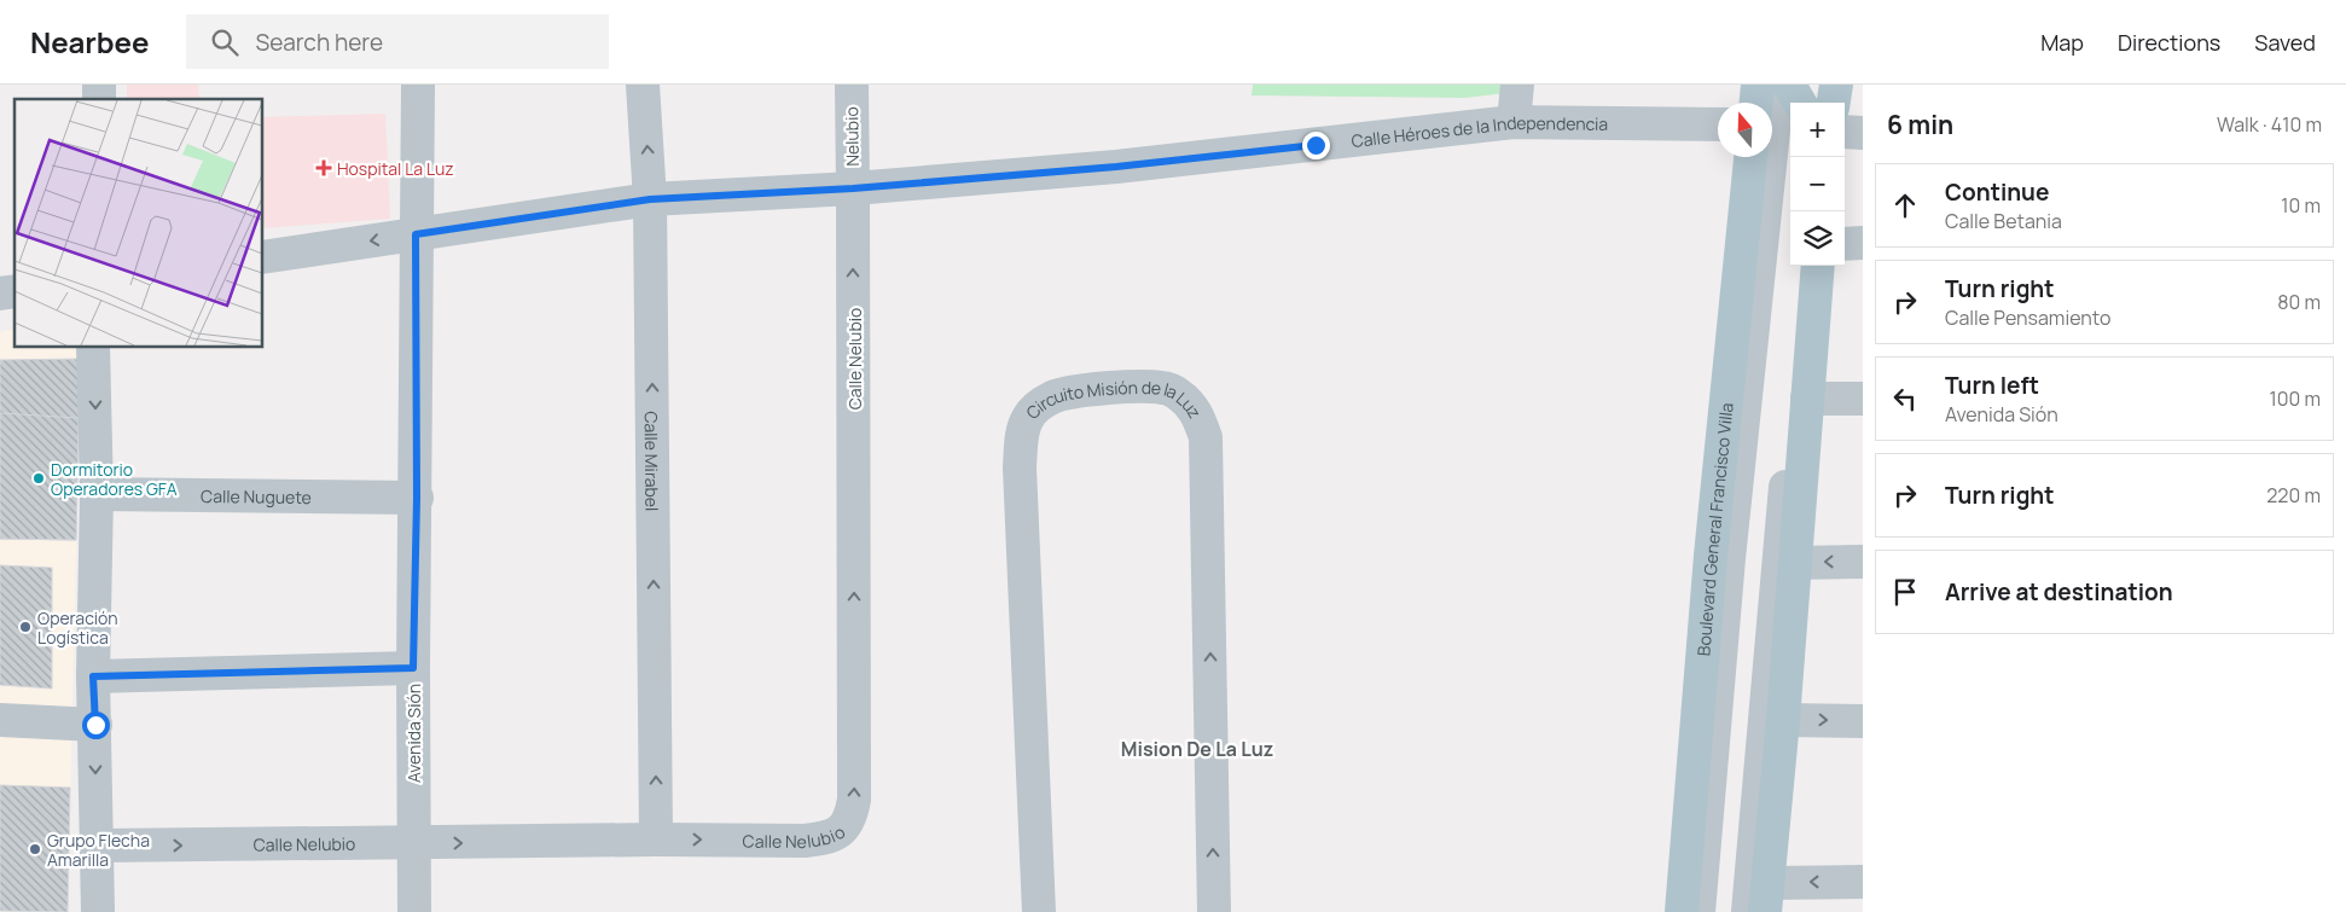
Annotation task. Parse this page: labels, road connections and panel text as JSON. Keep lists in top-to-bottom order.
{
  "streets": {
    "main road": ["Boulevard General Francisco Villa"],
    "street": [
      "Calle Héroes de la Independencia",
      "Nelubio",
      "Calle Nelubio",
      "Circuito Misión de la Luz",
      "Calle Mirabel",
      "Calle Nuguete",
      "Avenida Sión"
    ]
  },
  "crossings": [
    ["Calle Héroes de la Independencia", "Nelubio"],
    ["Calle Héroes de la Independencia", "Calle Nelubio"],
    ["Calle Héroes de la Independencia", "Calle Mirabel"],
    ["Calle Héroes de la Independencia", "Avenida Sión"],
    ["Nelubio", "Calle Nelubio"],
    ["Calle Nelubio", "Calle Mirabel"],
    ["Calle Nelubio", "Avenida Sión"],
    ["Calle Nuguete", "Avenida Sión"]
  ],
  "one_way": ["Calle Mirabel"],
  "districts": ["Mision De La Luz"],
  "places": {
    "health": ["Hospital La Luz"],
    "other": ["Dormitorio Operadores GFA", "Operación Logística", "Grupo Flecha Amarilla"]
  },
  "north": "top",
  "page": {
    "header": "Nearbee",
    "search": "Search here",
    "nav": ["Map", "Directions", "Saved"],
    "heading": ["6 min", "Walk · 410 m"],
    "map_buttons": ["+", "−"],
    "list": [
      ["Continue", "Calle Betania", "10 m"],
      ["Turn right", "Calle Pensamiento", "80 m"],
      ["Turn left", "Avenida Sión", "100 m"],
      ["Turn right", "220 m"],
      "Arrive at destination"
    ]
  }
}
